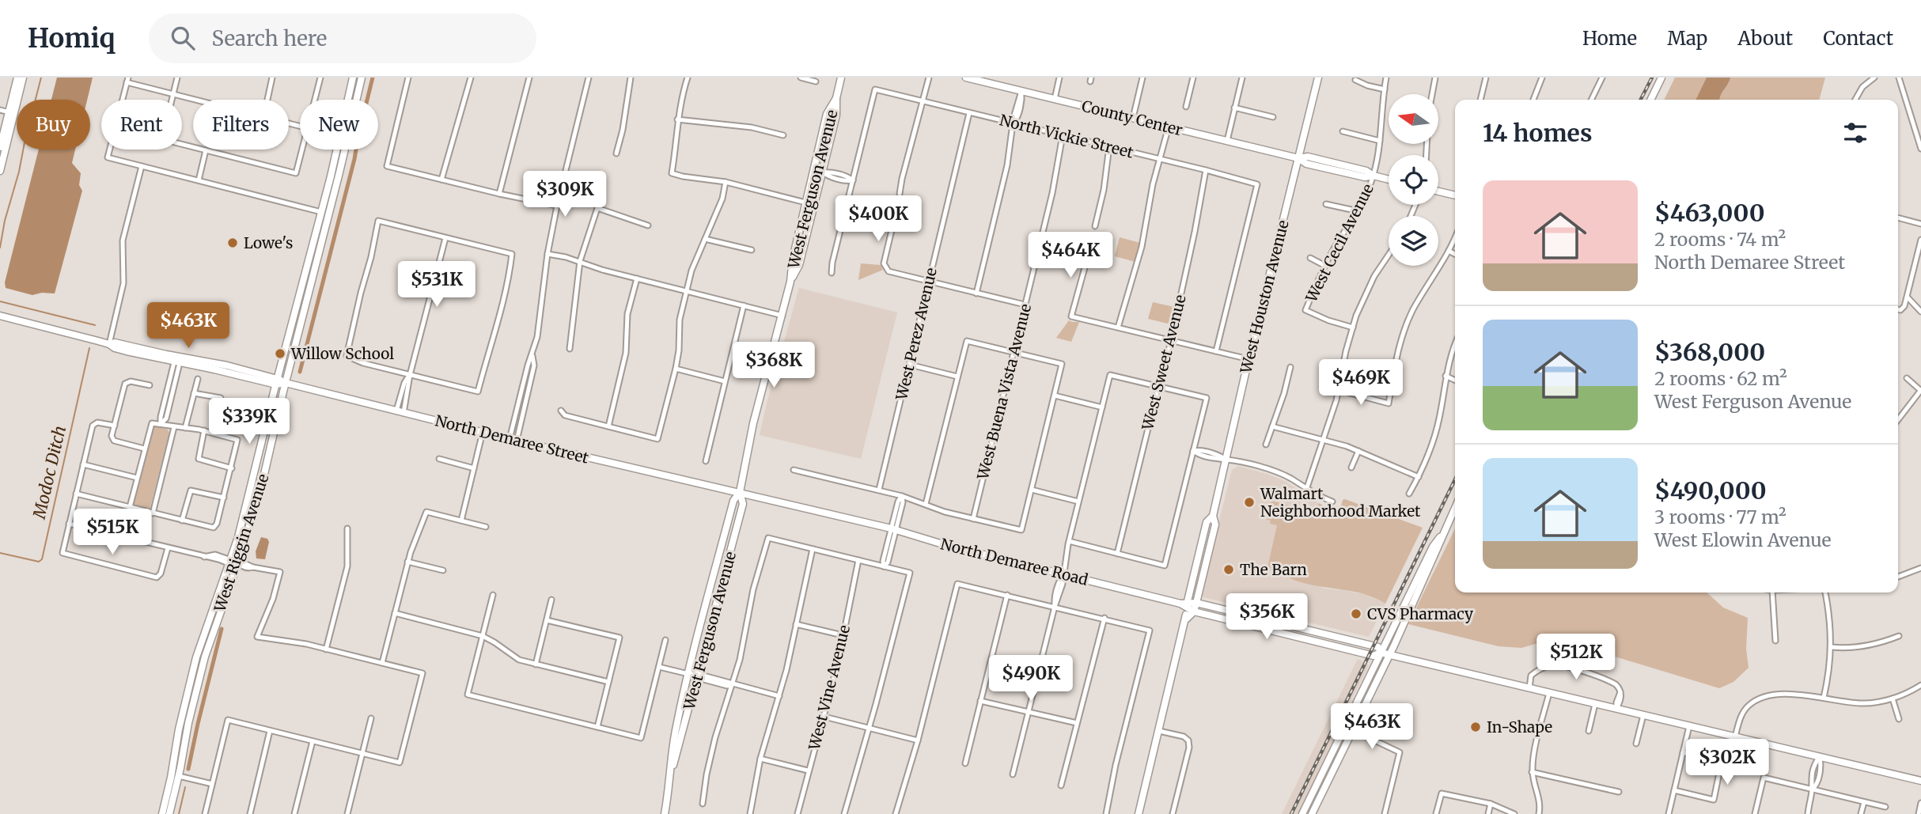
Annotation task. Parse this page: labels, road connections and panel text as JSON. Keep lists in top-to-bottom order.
{
  "streets": {
    "main road": [
      "County Center",
      "West Ferguson Avenue",
      "West Houston Avenue",
      "North Demaree Street",
      "West Riggin Avenue",
      "North Demaree Road"
    ],
    "street": [
      "North Vickie Street",
      "West Cecil Avenue",
      "West Perez Avenue",
      "West Sweet Avenue",
      "West Buena Vista Avenue",
      "West Vine Avenue"
    ]
  },
  "crossings": [
    ["County Center", "West Cecil Avenue"],
    ["County Center", "West Houston Avenue"],
    ["North Vickie Street", "West Perez Avenue"],
    ["North Vickie Street", "West Sweet Avenue"],
    ["North Vickie Street", "West Buena Vista Avenue"],
    ["West Ferguson Avenue", "North Demaree Street"],
    ["West Ferguson Avenue", "North Demaree Road"],
    ["West Houston Avenue", "North Demaree Road"],
    ["North Demaree Street", "West Riggin Avenue"],
    ["North Demaree Street", "North Demaree Road"]
  ],
  "water": ["Modoc Ditch"],
  "places": [
    "Lowe's",
    "Willow School",
    "Walmart Neighborhood Market",
    "The Barn",
    "CVS Pharmacy",
    "In-Shape"
  ],
  "north": "left",
  "page": {
    "header": "Homiq",
    "search": "Search here",
    "nav": [
      "Home",
      "Map",
      "About",
      "Contact"
    ],
    "chip": [
      "Buy",
      "Rent",
      "Filters",
      "New"
    ],
    "heading": "14 homes",
    "list": [
      {
        "name": "$463,000",
        "note": "2 rooms · 74 m² · North Demaree Street"
      },
      {
        "name": "$368,000",
        "note": "2 rooms · 62 m² · West Ferguson Avenue"
      },
      {
        "name": "$490,000",
        "note": "3 rooms · 77 m² · West Elowin Avenue"
      }
    ],
    "price": [
      "$309K",
      "$400K",
      "$464K",
      "$531K",
      "$463K",
      "$368K",
      "$469K",
      "$339K",
      "$515K",
      "$356K",
      "$512K",
      "$490K",
      "$463K",
      "$302K"
    ]
  }
}
